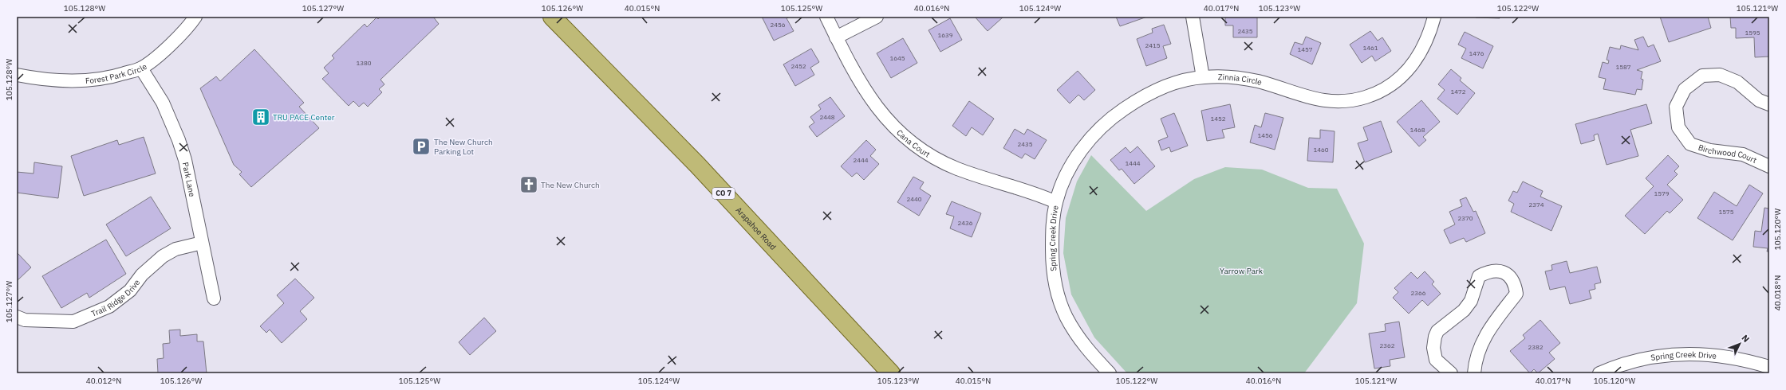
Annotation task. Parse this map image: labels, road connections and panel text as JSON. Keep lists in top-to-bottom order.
{
  "streets": {
    "main road": ["CO 7", "Arapahoe Road"],
    "street": [
      "Forest Park Circle",
      "Zinnia Circle",
      "Cana Court",
      "Birchwood Court",
      "Park Lane",
      "Spring Creek Drive",
      "Trail Ridge Drive"
    ]
  },
  "crossings": [
    ["Forest Park Circle", "Park Lane"],
    ["Zinnia Circle", "Cana Court"],
    ["Zinnia Circle", "Spring Creek Drive"],
    ["Cana Court", "Spring Creek Drive"],
    ["Park Lane", "Trail Ridge Drive"]
  ],
  "parks": ["Yarrow Park"],
  "places": {
    "building": ["TRU PACE Center"],
    "parking": ["The New Church Parking Lot"],
    "church": ["The New Church"]
  },
  "house_numbers": [
    "2456",
    "2435",
    "1595",
    "1639",
    "2415",
    "1461",
    "1457",
    "1476",
    "1645",
    "1380",
    "2452",
    "1587",
    "1472",
    "2448",
    "1452",
    "1468",
    "1456",
    "2435",
    "1460",
    "2444",
    "1444",
    "1579",
    "2440",
    "2374",
    "1575",
    "2370",
    "2436",
    "2366",
    "2362",
    "2382"
  ],
  "north": "top right",
  "coordinates": [
    "105.128°W",
    "105.127°W",
    "105.126°W",
    "40.015°N",
    "105.125°W",
    "40.016°N",
    "105.124°W",
    "40.017°N",
    "105.123°W",
    "105.122°W",
    "105.121°W",
    "105.120°W",
    "40.018°N",
    "40.012°N"
  ]
}
